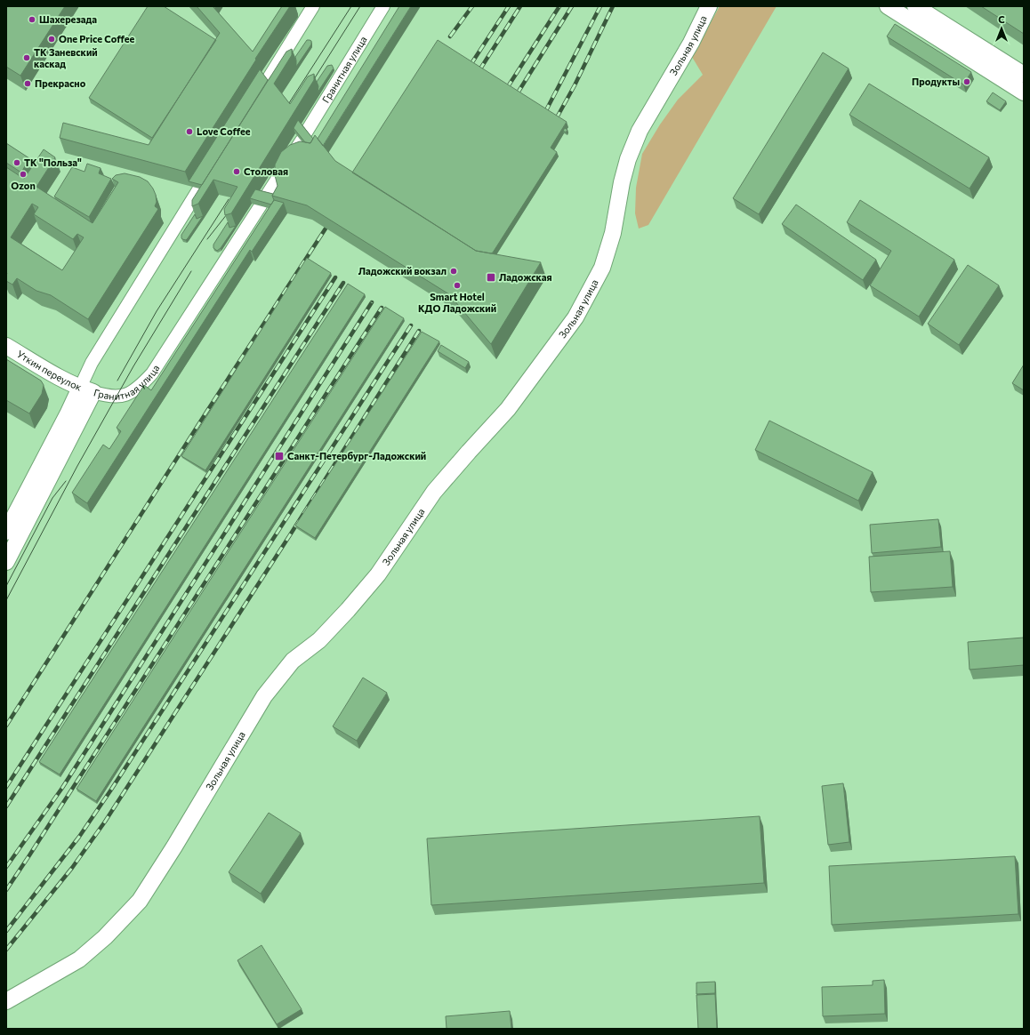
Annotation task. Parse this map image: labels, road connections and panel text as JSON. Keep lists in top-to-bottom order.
{
  "streets": {
    "street": ["Зольная улица", "Гранитная улица", "Уткин переулок"]
  },
  "crossings": [
    ["Гранитная улица", "Уткин переулок"]
  ],
  "places": {
    "other": [
      "Шахерезада",
      "One Price Coffee",
      "ТК Заневский каскад",
      "Продукты",
      "Прекрасно",
      "Love Coffee",
      "ТК \"Польза\"",
      "Столовая",
      "Ozon",
      "Ладожский вокзал",
      "Smart Hotel КДО Ладожский"
    ],
    "transit": ["Ладожская", "Санкт-Петербург-Ладожский"]
  },
  "north": "top"
}
